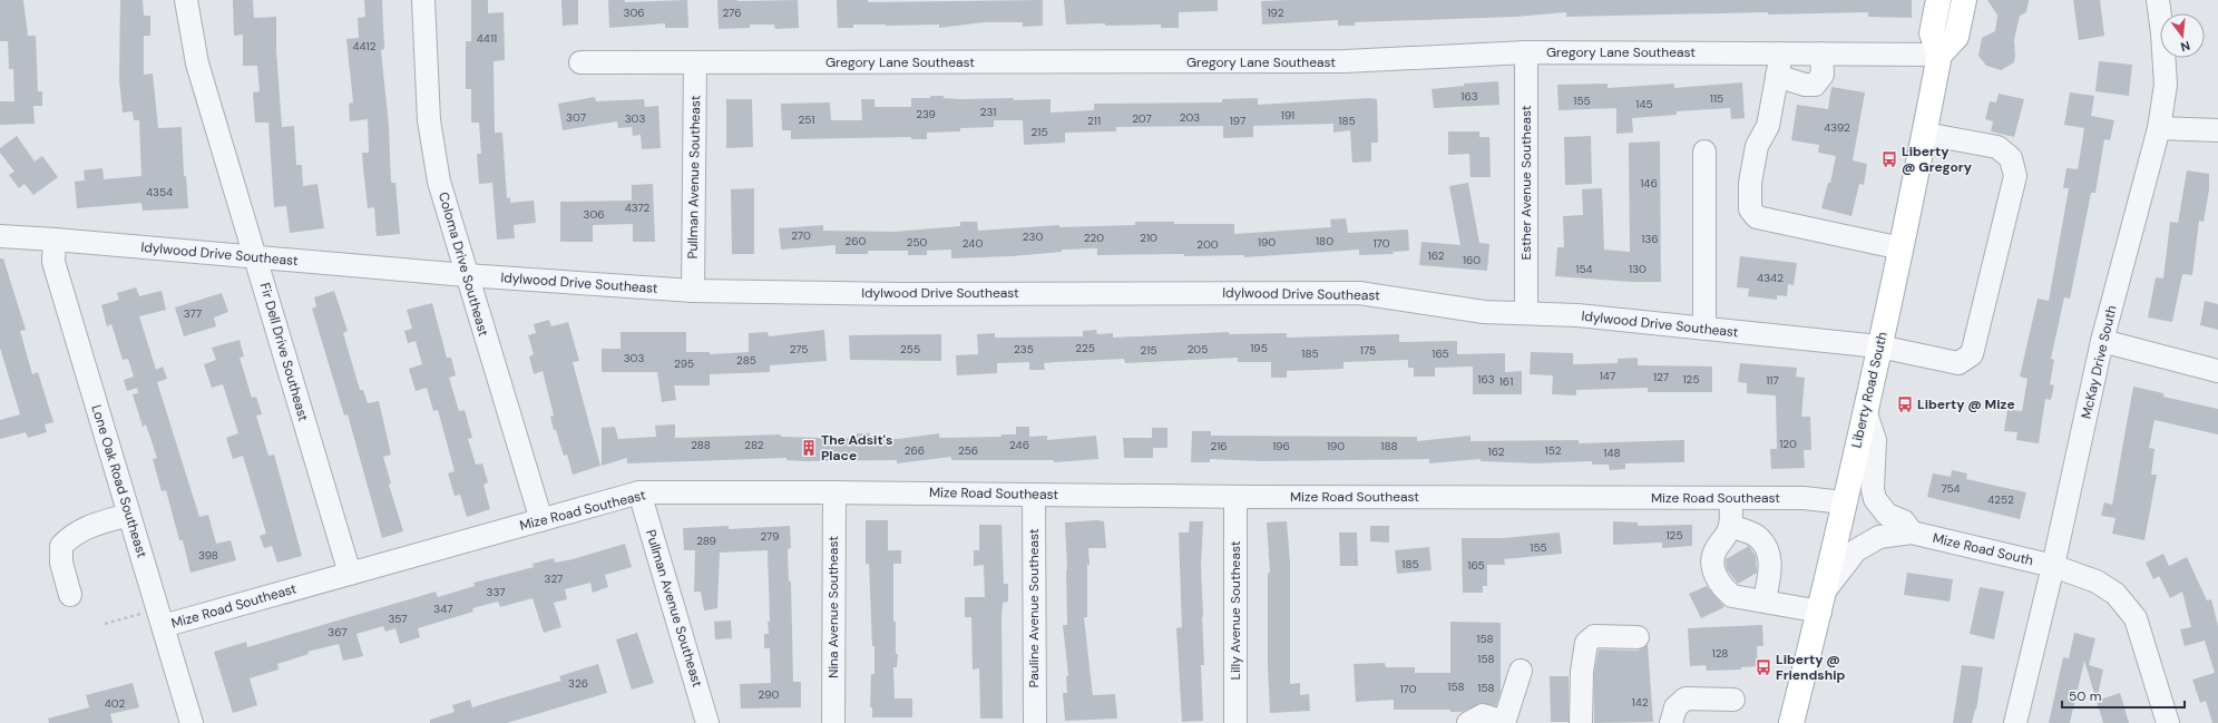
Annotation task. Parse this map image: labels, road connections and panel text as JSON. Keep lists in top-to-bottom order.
{
  "streets": {
    "main road": ["Liberty Road South"],
    "street": [
      "Gregory Lane Southeast",
      "Pullman Avenue Southeast",
      "Esther Avenue Southeast",
      "Idylwood Drive Southeast",
      "Coloma Drive Southeast",
      "Fir Dell Drive Southeast",
      "McKay Drive South",
      "Lone Oak Road Southeast",
      "Mize Road Southeast",
      "Mize Road South",
      "Nina Avenue Southeast",
      "Pauline Avenue Southeast",
      "Lilly Avenue Southeast"
    ]
  },
  "crossings": [
    ["Gregory Lane Southeast", "Pullman Avenue Southeast"],
    ["Gregory Lane Southeast", "Esther Avenue Southeast"],
    ["Gregory Lane Southeast", "Liberty Road South"],
    ["Pullman Avenue Southeast", "Idylwood Drive Southeast"],
    ["Pullman Avenue Southeast", "Mize Road Southeast"],
    ["Esther Avenue Southeast", "Idylwood Drive Southeast"],
    ["Idylwood Drive Southeast", "Coloma Drive Southeast"],
    ["Idylwood Drive Southeast", "Fir Dell Drive Southeast"],
    ["Idylwood Drive Southeast", "Liberty Road South"],
    ["Idylwood Drive Southeast", "Lone Oak Road Southeast"],
    ["Coloma Drive Southeast", "Mize Road Southeast"],
    ["Fir Dell Drive Southeast", "Mize Road Southeast"],
    ["McKay Drive South", "Mize Road South"],
    ["Liberty Road South", "Mize Road Southeast"],
    ["Liberty Road South", "Mize Road South"],
    ["Lone Oak Road Southeast", "Mize Road Southeast"],
    ["Mize Road Southeast", "Nina Avenue Southeast"],
    ["Mize Road Southeast", "Pauline Avenue Southeast"],
    ["Mize Road Southeast", "Lilly Avenue Southeast"]
  ],
  "places": {
    "bus stop": ["Liberty @ Gregory", "Liberty @ Mize", "Liberty @ Friendship"],
    "building": ["The Adsit's Place"]
  },
  "house_numbers": [
    "306",
    "276",
    "192",
    "4411",
    "4412",
    "163",
    "115",
    "155",
    "145",
    "231",
    "239",
    "191",
    "307",
    "203",
    "303",
    "207",
    "251",
    "211",
    "197",
    "185",
    "4392",
    "215",
    "146",
    "4354",
    "4372",
    "306",
    "270",
    "230",
    "220",
    "210",
    "136",
    "260",
    "180",
    "250",
    "190",
    "240",
    "170",
    "200",
    "162",
    "160",
    "154",
    "130",
    "4342",
    "377",
    "225",
    "195",
    "275",
    "255",
    "235",
    "205",
    "215",
    "175",
    "185",
    "165",
    "303",
    "285",
    "295",
    "147",
    "127",
    "163",
    "125",
    "117",
    "161",
    "120",
    "288",
    "282",
    "246",
    "216",
    "196",
    "190",
    "188",
    "266",
    "256",
    "152",
    "162",
    "148",
    "754",
    "4252",
    "125",
    "279",
    "289",
    "155",
    "398",
    "185",
    "165",
    "327",
    "337",
    "347",
    "357",
    "367",
    "158",
    "128",
    "158",
    "326",
    "158",
    "158",
    "170",
    "290",
    "142",
    "402"
  ],
  "scale_bar": "50 m",
  "north": "bottom"
}
